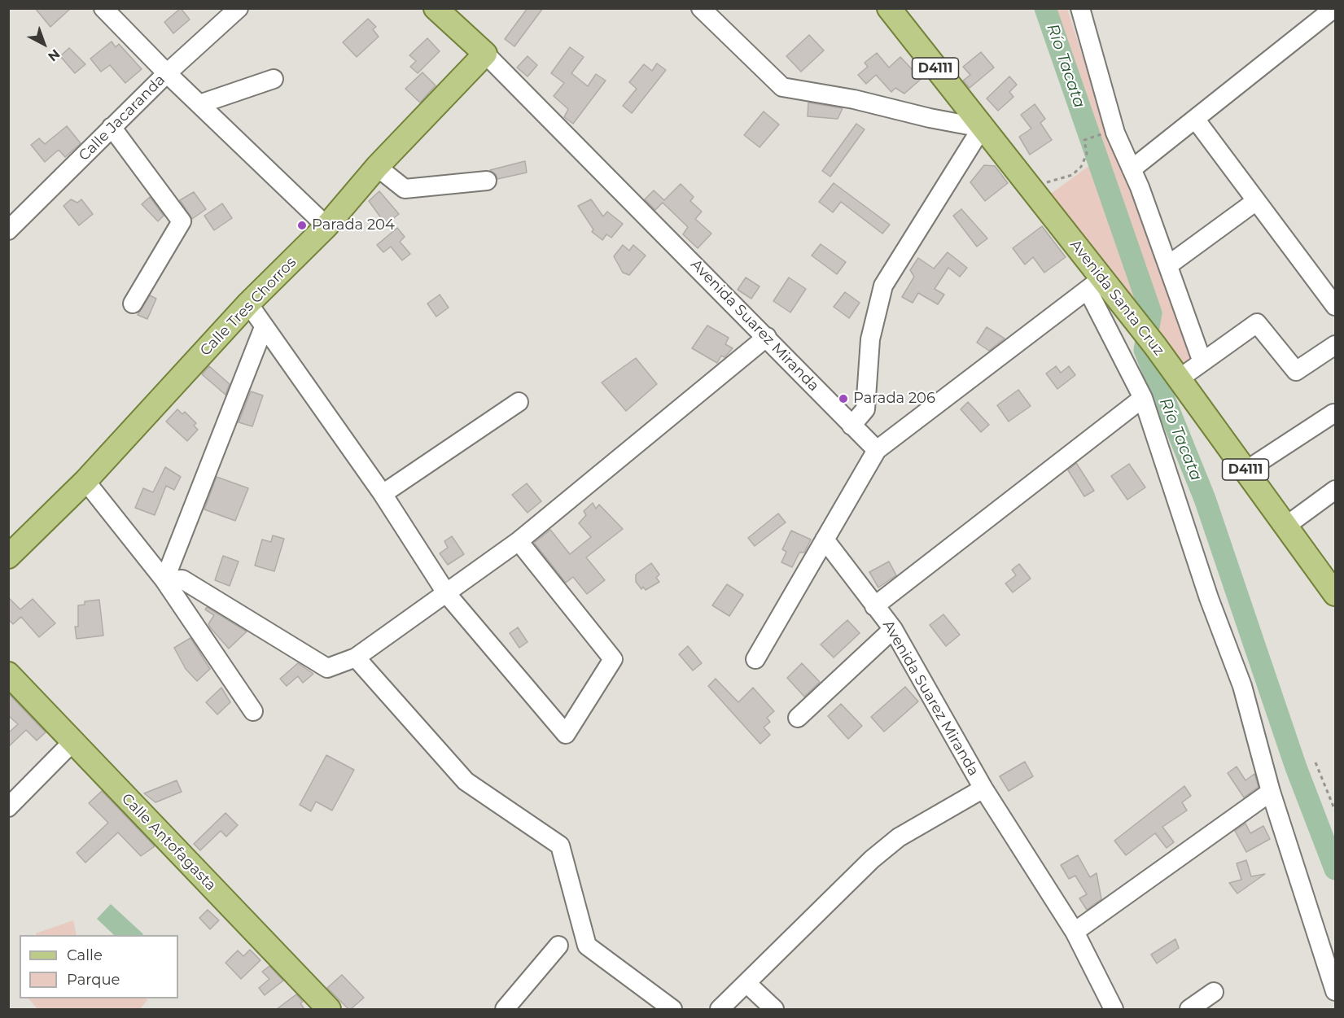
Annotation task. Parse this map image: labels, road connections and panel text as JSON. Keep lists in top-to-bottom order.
{
  "streets": {
    "main road": [
      "D4111",
      "Avenida Santa Cruz",
      "Calle Tres Chorros",
      "Avenida Suarez Miranda",
      "Calle Antofagasta"
    ],
    "street": ["Calle Jacaranda"]
  },
  "crossings": [
    ["Calle Tres Chorros", "Avenida Suarez Miranda"]
  ],
  "water": ["Río Tacata"],
  "places": ["Parada 204", "Parada 206"],
  "legend": ["Calle", "Parque"],
  "north": "bottom right"
}
